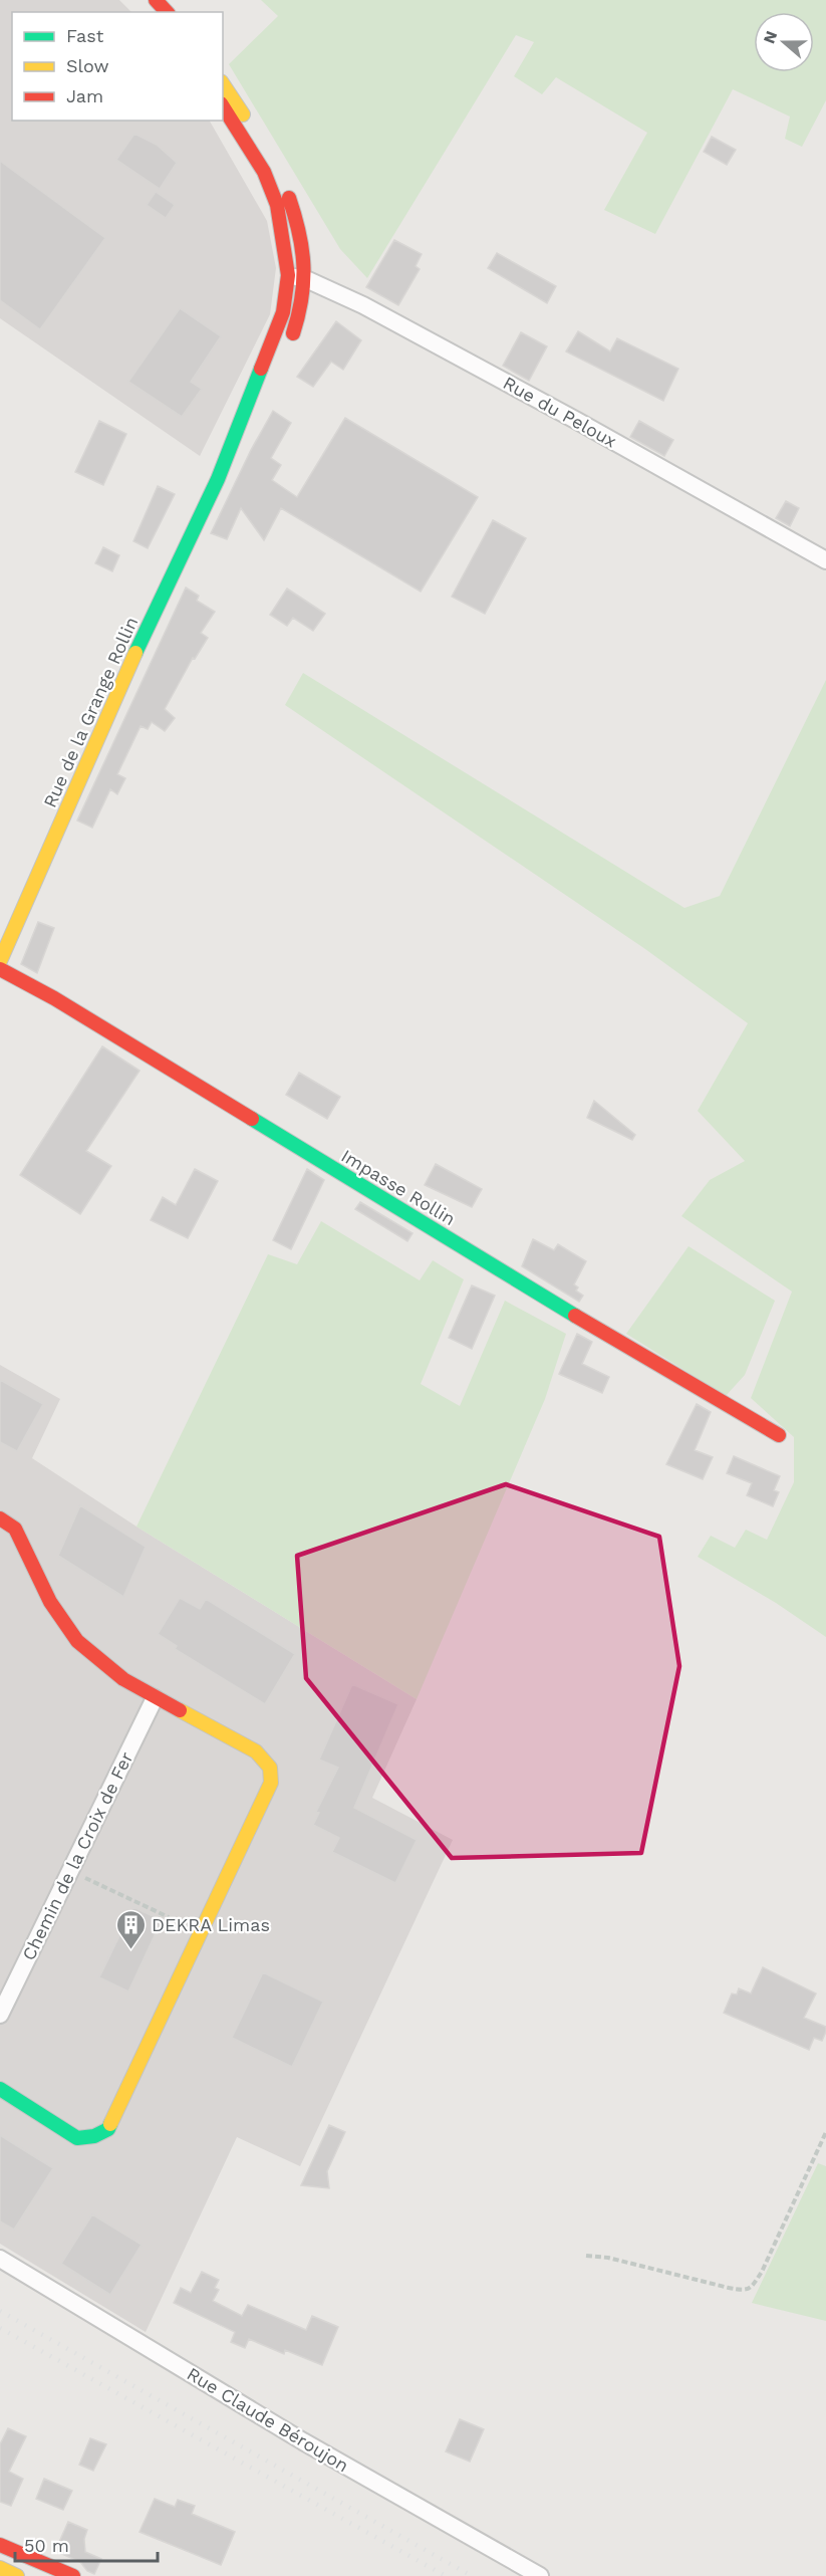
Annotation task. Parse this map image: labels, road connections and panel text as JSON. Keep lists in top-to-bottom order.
{
  "streets": {
    "street": [
      "Rue du Peloux",
      "Rue de la Grange Rollin",
      "Impasse Rollin",
      "Chemin de la Croix de Fer",
      "Rue Claude Béroujon"
    ]
  },
  "crossings": [
    ["Rue du Peloux", "Rue de la Grange Rollin"]
  ],
  "places": {
    "building": ["DEKRA Limas"]
  },
  "legend": ["Fast", "Slow", "Jam"],
  "scale_bar": "50 m",
  "north": "left"
}
